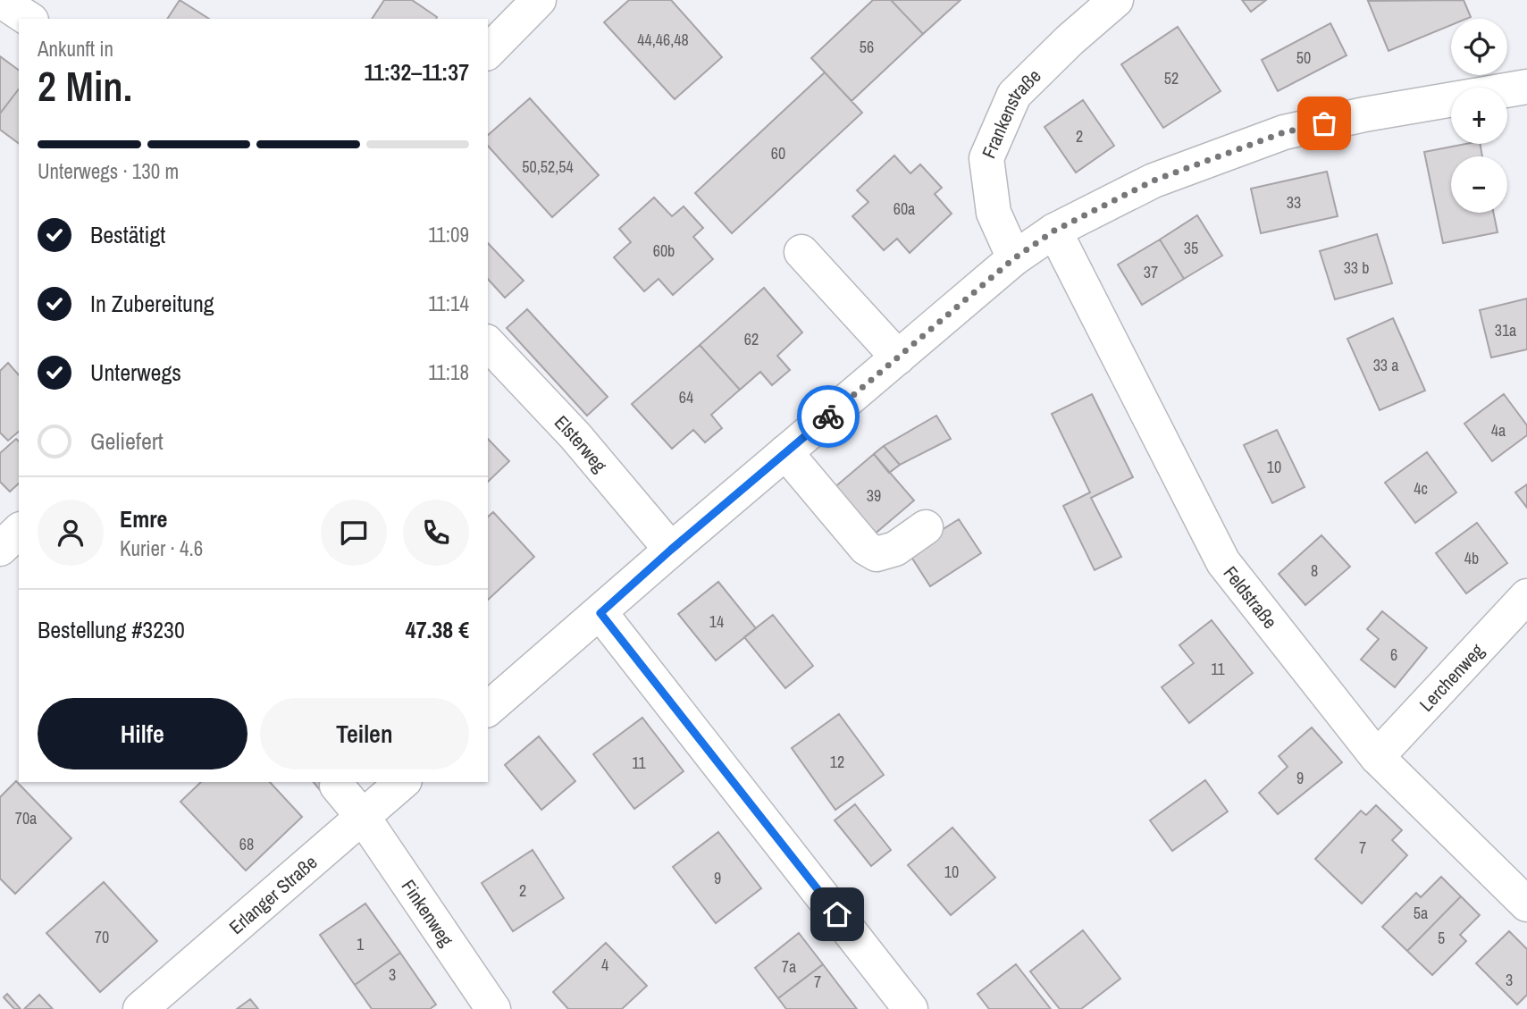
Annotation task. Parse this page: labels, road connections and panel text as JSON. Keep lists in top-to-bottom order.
{
  "streets": {
    "street": [
      "Frankenstraße",
      "Elsterweg",
      "Feldstraße",
      "Lerchenweg",
      "Erlanger Straße",
      "Finkenweg"
    ]
  },
  "crossings": [
    ["Feldstraße", "Lerchenweg"],
    ["Erlanger Straße", "Finkenweg"]
  ],
  "house_numbers": [
    "44,46,48",
    "56",
    "50",
    "52",
    "2",
    "60",
    "50,52,54",
    "33",
    "60a",
    "35",
    "60b",
    "33 b",
    "37",
    "31a",
    "62",
    "33 a",
    "64",
    "4a",
    "10",
    "4c",
    "39",
    "4b",
    "8",
    "14",
    "6",
    "11",
    "12",
    "11",
    "9",
    "70a",
    "68",
    "7",
    "10",
    "9",
    "2",
    "5a",
    "70",
    "5",
    "1",
    "4",
    "7a",
    "3",
    "3",
    "7"
  ],
  "page": {
    "map_buttons": ["+", "−"],
    "heading": ["2 Min.", "Ankunft in", "11:32–11:37"],
    "panel": [
      "Emre",
      "Kurier · 4.6",
      "Bestellung #3230",
      "47.38 €"
    ],
    "bar": "Unterwegs · 130 m",
    "list": [
      ["Bestätigt", "11:09"],
      ["In Zubereitung", "11:14"],
      ["Unterwegs", "11:18"],
      "Geliefert"
    ],
    "buttons": ["Hilfe", "Teilen"]
  }
}
